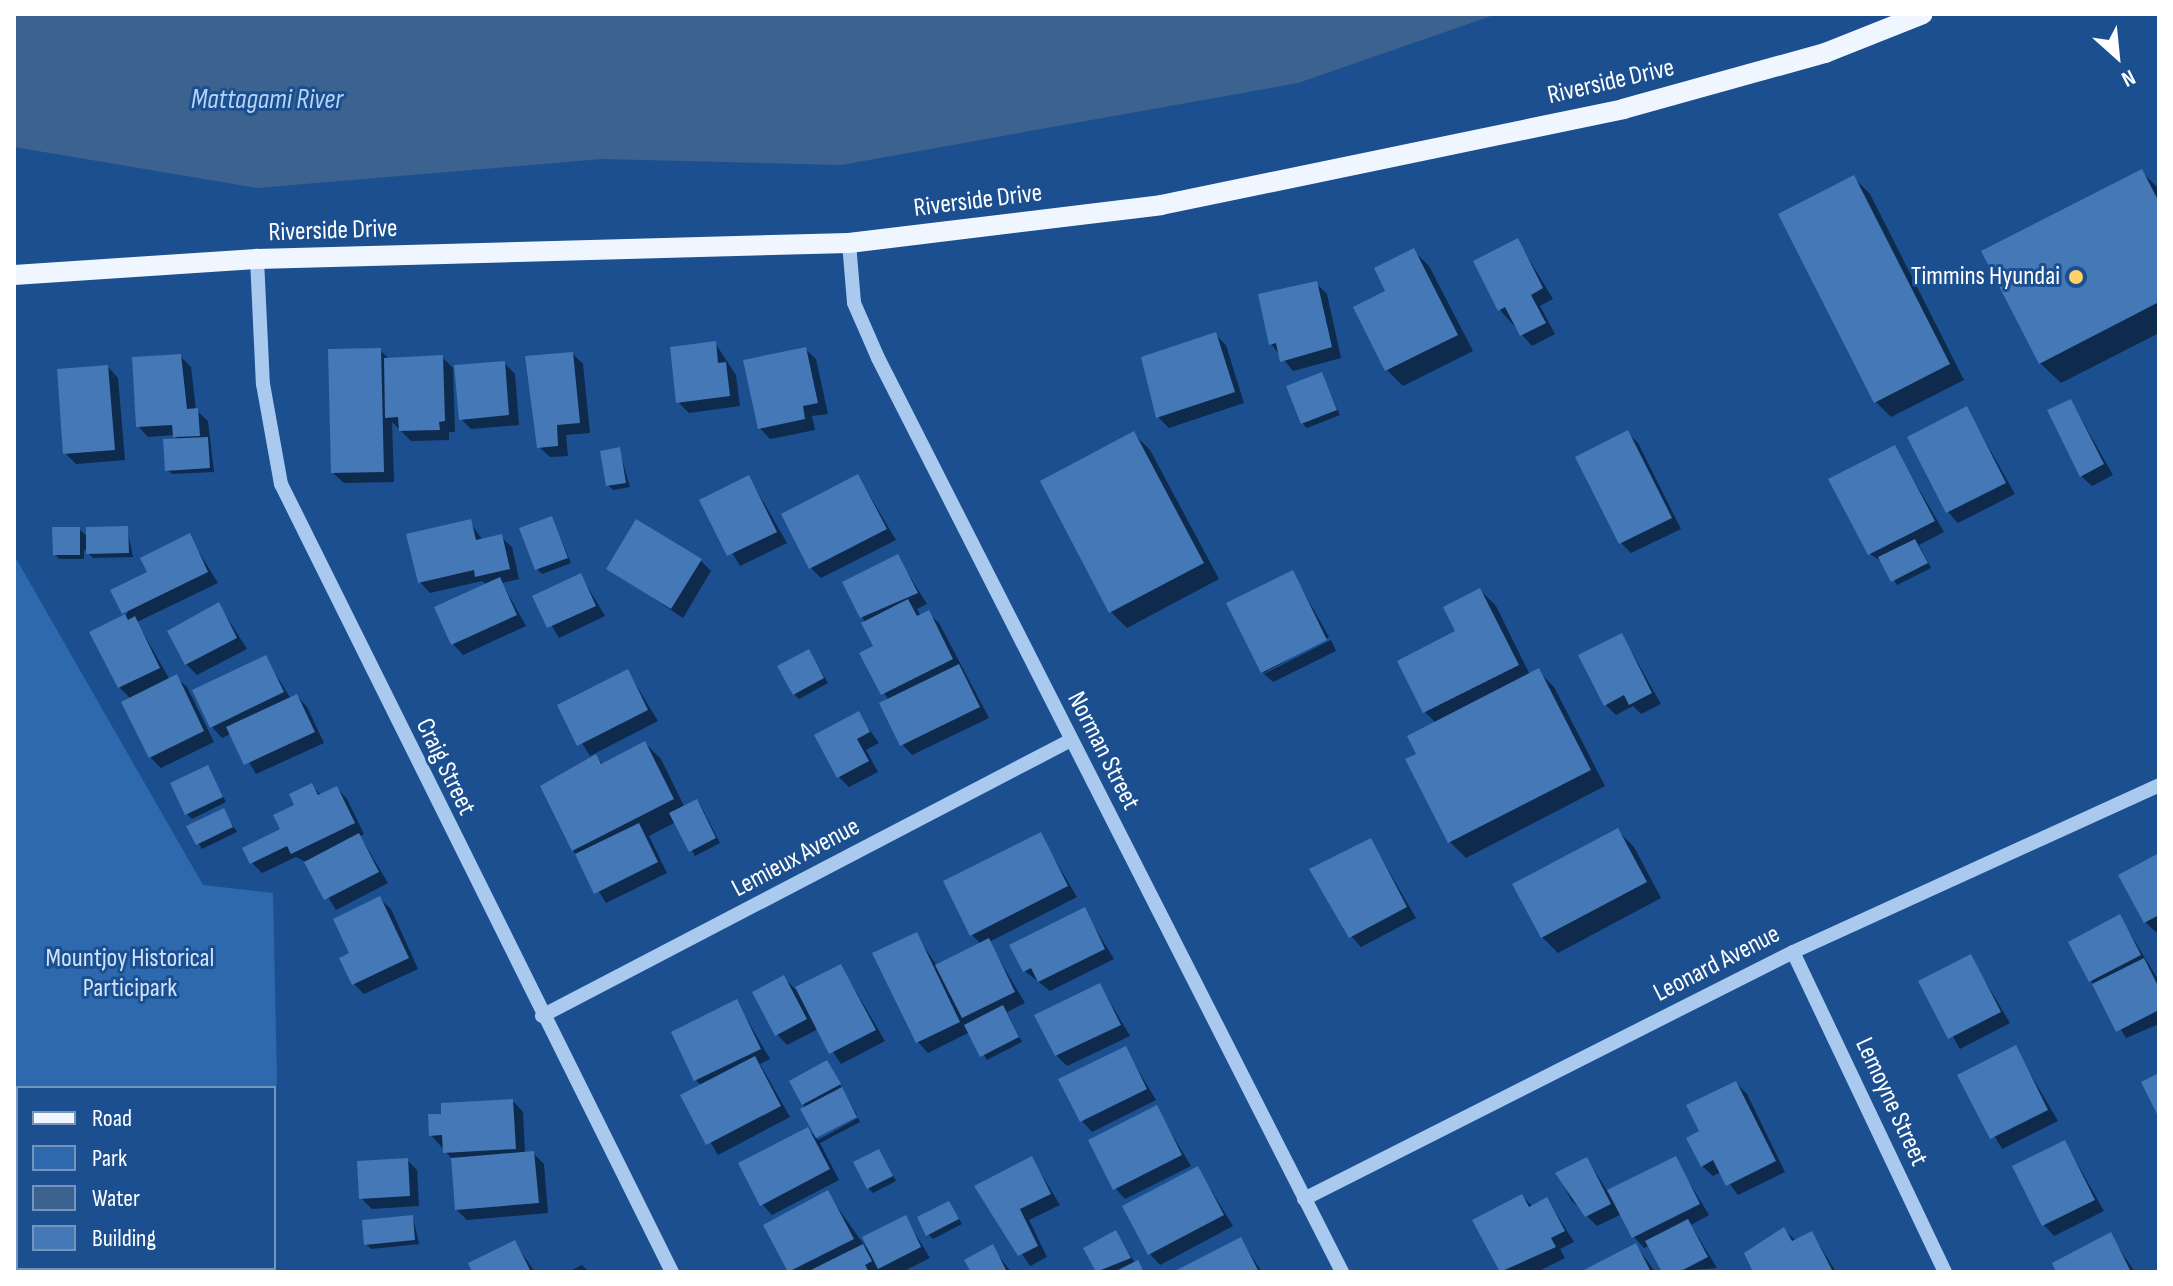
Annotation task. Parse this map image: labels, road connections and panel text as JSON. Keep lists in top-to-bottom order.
{
  "streets": {
    "main road": ["Riverside Drive"],
    "street": [
      "Norman Street",
      "Craig Street",
      "Lemieux Avenue",
      "Leonard Avenue",
      "Lemoyne Street"
    ]
  },
  "crossings": [
    ["Riverside Drive", "Norman Street"],
    ["Riverside Drive", "Craig Street"],
    ["Norman Street", "Lemieux Avenue"],
    ["Norman Street", "Leonard Avenue"],
    ["Craig Street", "Lemieux Avenue"],
    ["Leonard Avenue", "Lemoyne Street"]
  ],
  "water": ["Mattagami River"],
  "parks": ["Mountjoy Historical Participark"],
  "places": ["Timmins Hyundai"],
  "legend": [
    "Road",
    "Park",
    "Water",
    "Building"
  ],
  "north": "bottom right"
}
